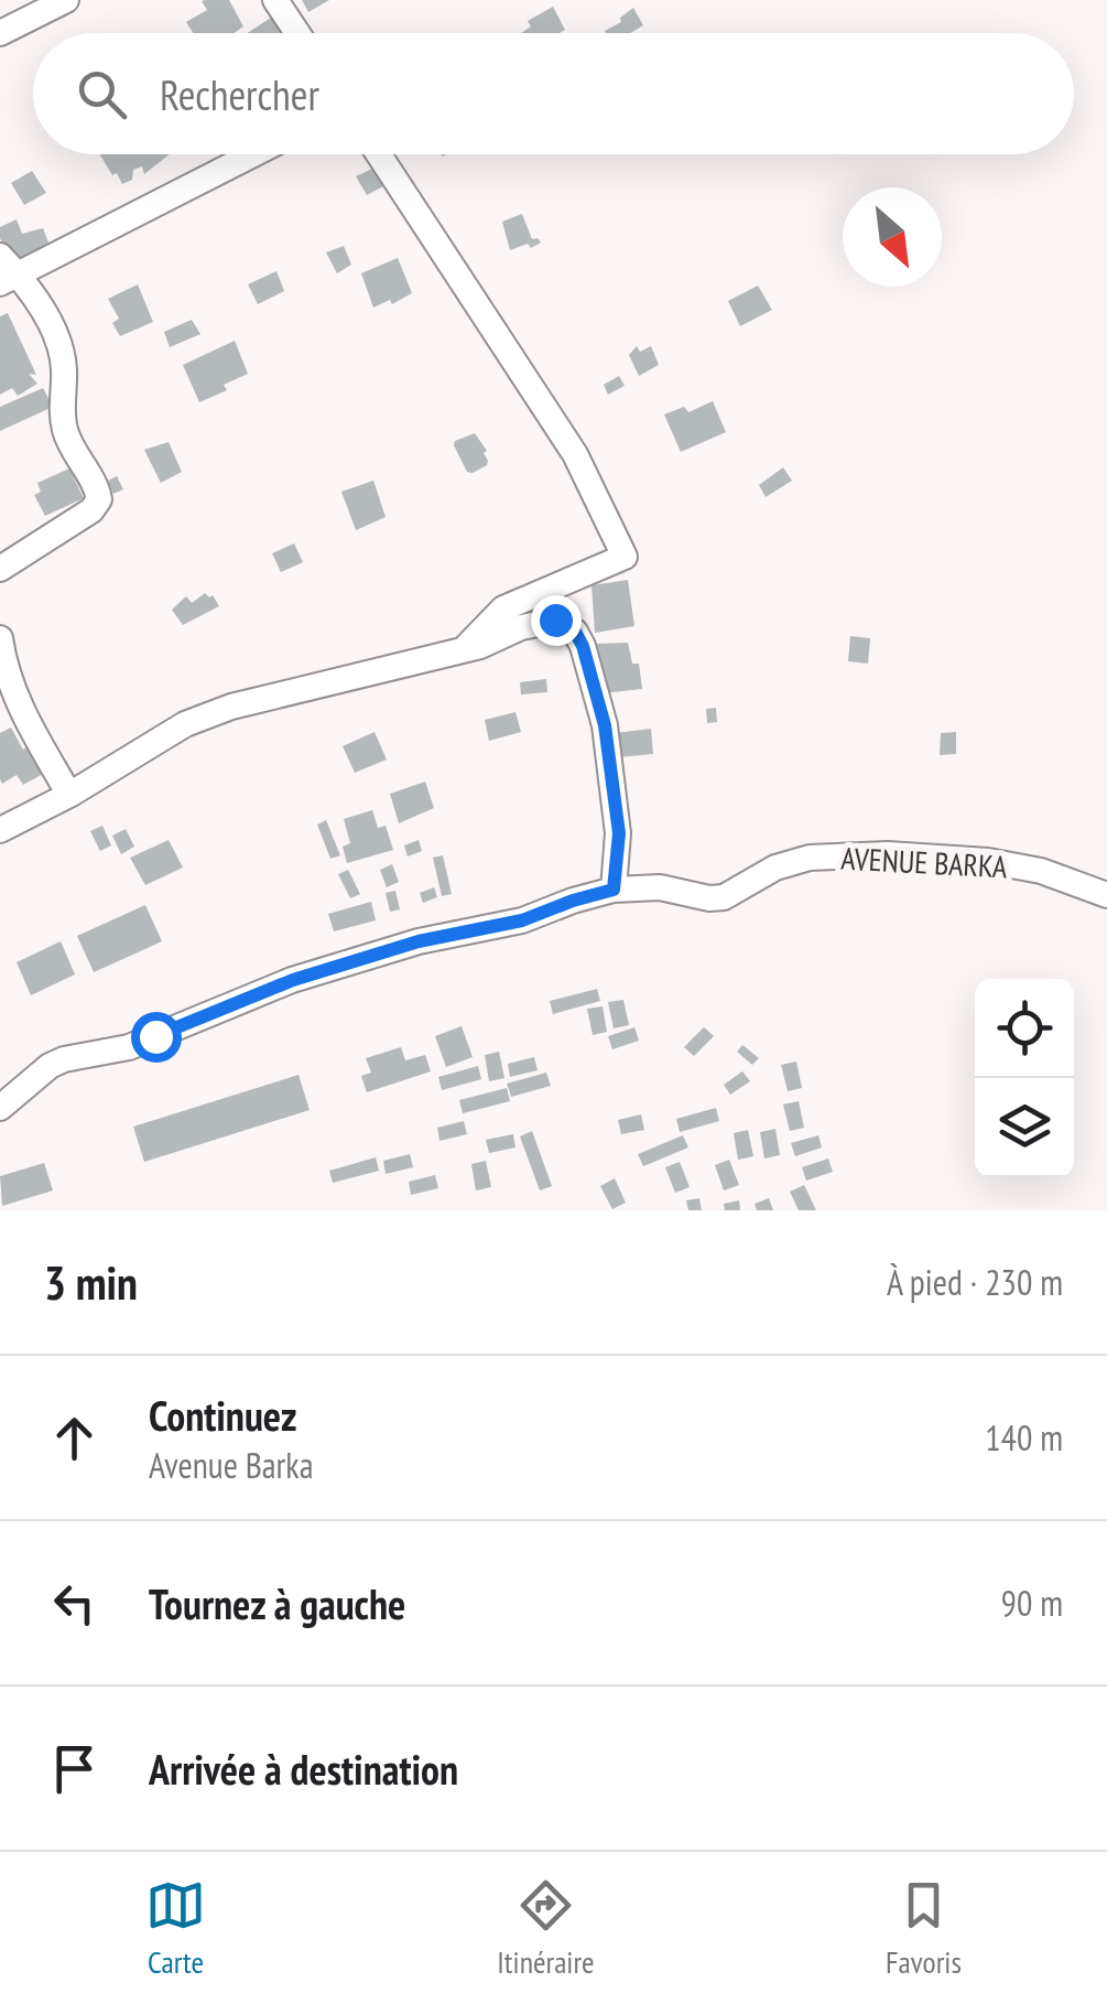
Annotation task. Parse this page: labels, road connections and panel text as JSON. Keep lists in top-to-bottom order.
{
  "streets": {
    "street": ["AVENUE BARKA"]
  },
  "north": "bottom right",
  "page": {
    "search": "Rechercher",
    "heading": ["3 min", "À pied · 230 m"],
    "list": [
      ["Continuez", "Avenue Barka", "140 m"],
      ["Tournez à gauche", "90 m"],
      "Arrivée à destination"
    ],
    "nav": ["Carte", "Itinéraire", "Favoris"]
  }
}
